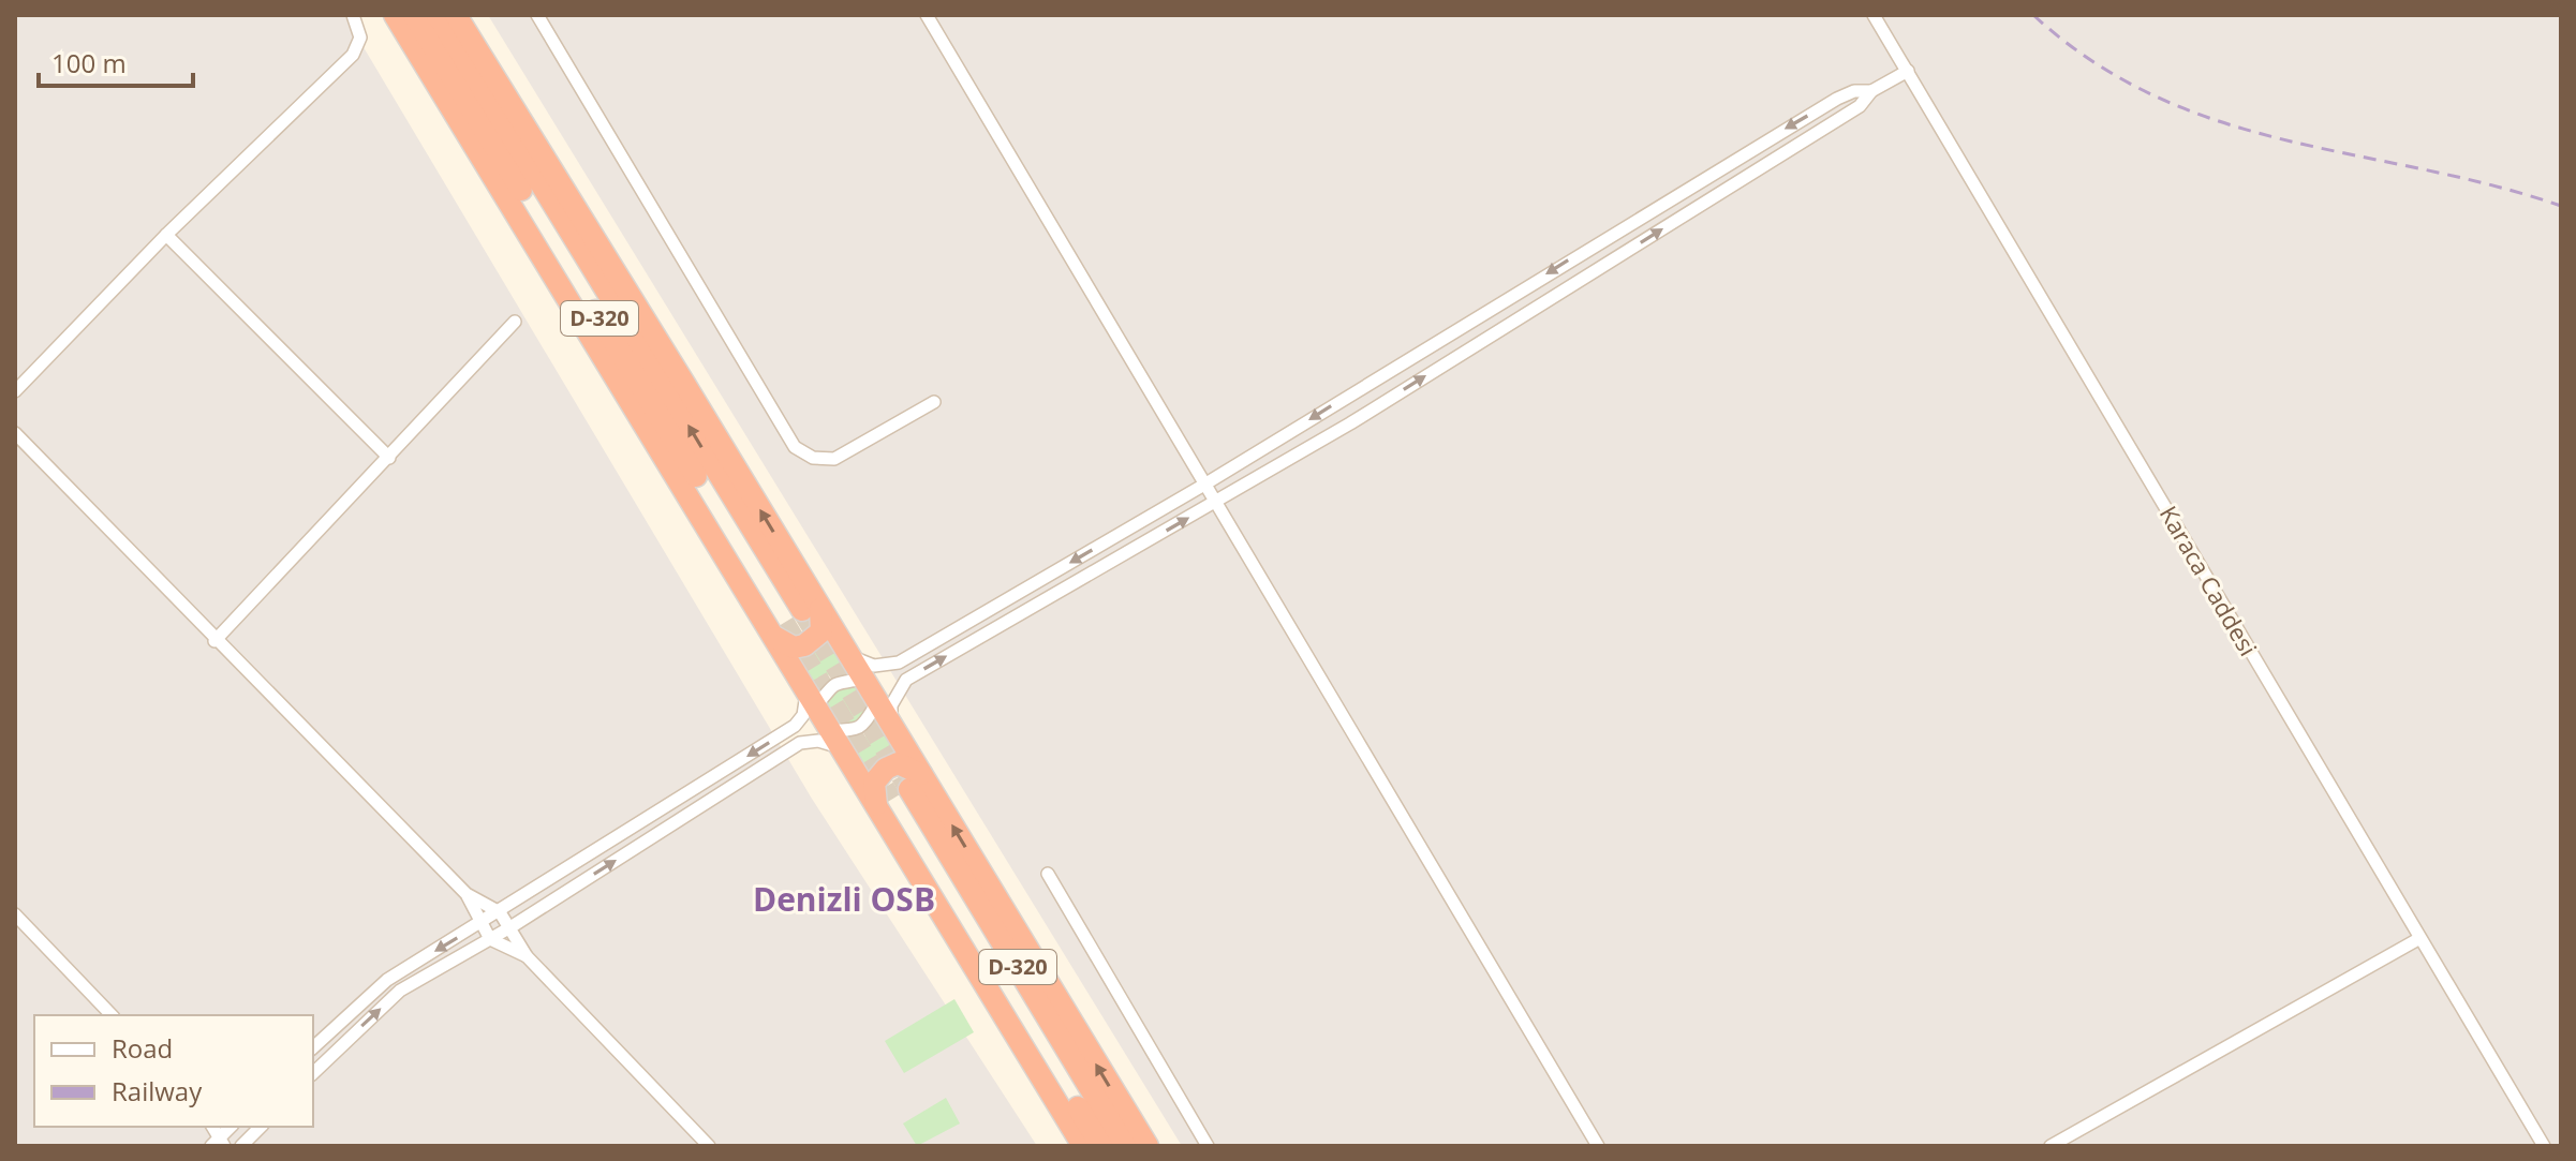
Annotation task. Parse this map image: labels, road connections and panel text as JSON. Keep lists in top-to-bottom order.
{
  "streets": {
    "highway": ["D-320"],
    "street": ["Karaca Caddesi"]
  },
  "districts": ["Denizli OSB"],
  "legend": ["Road", "Railway"],
  "scale_bar": "100 m"
}
